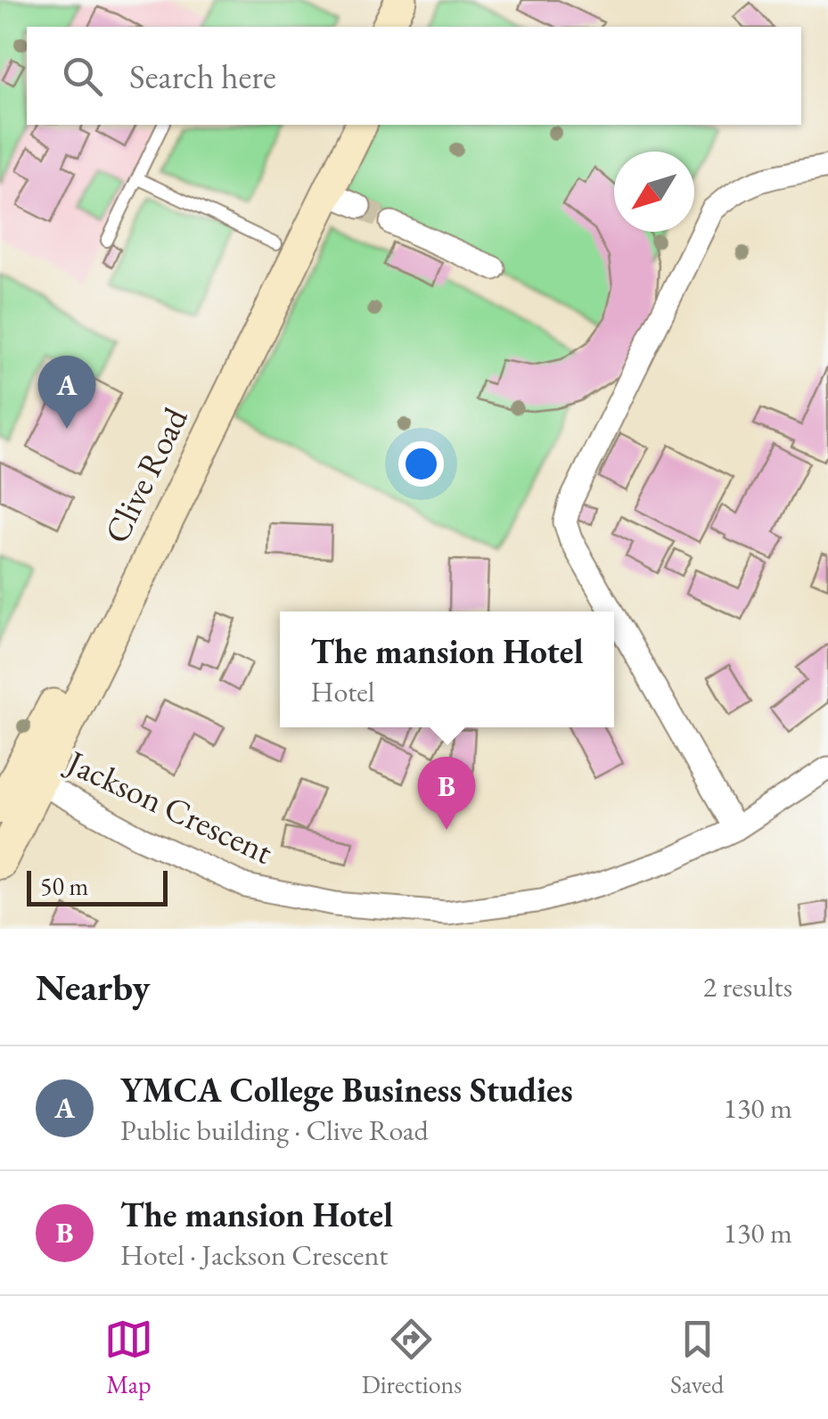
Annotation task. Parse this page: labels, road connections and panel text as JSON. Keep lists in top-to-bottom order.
{
  "streets": {
    "street": ["Clive Road", "Jackson Crescent"]
  },
  "crossings": [
    ["Clive Road", "Jackson Crescent"]
  ],
  "scale_bar": "50 m",
  "north": "bottom left",
  "page": {
    "search": "Search here",
    "pins": ["A", "B"],
    "popup": ["The mansion Hotel", "Hotel"],
    "scale": "50 m",
    "heading": ["Nearby", "2 results"],
    "list": [
      {
        "mark": "A",
        "name": "YMCA College Business Studies",
        "note": "Public building · Clive Road",
        "value": "130 m"
      },
      {
        "mark": "B",
        "name": "The mansion Hotel",
        "note": "Hotel · Jackson Crescent",
        "value": "130 m"
      }
    ],
    "nav": ["Map", "Directions", "Saved"]
  }
}
